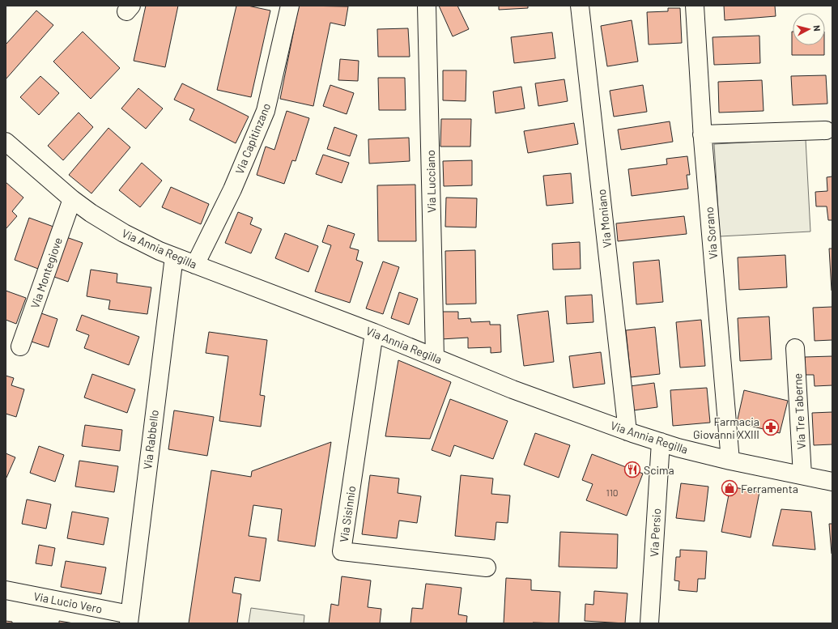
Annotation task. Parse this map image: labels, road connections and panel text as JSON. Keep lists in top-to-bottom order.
{
  "streets": {
    "street": [
      "Via Capitinzano",
      "Via Lucciano",
      "Via Moniano",
      "Via Sorano",
      "Via Annia Regilla",
      "Via Montegiove",
      "Via Tre Taberne",
      "Via Rabbello",
      "Via Sisinnio",
      "Via Persio",
      "Via Lucio Vero"
    ]
  },
  "crossings": [
    ["Via Capitinzano", "Via Annia Regilla"],
    ["Via Lucciano", "Via Annia Regilla"],
    ["Via Moniano", "Via Annia Regilla"],
    ["Via Sorano", "Via Annia Regilla"],
    ["Via Annia Regilla", "Via Montegiove"],
    ["Via Annia Regilla", "Via Tre Taberne"],
    ["Via Annia Regilla", "Via Rabbello"],
    ["Via Annia Regilla", "Via Sisinnio"],
    ["Via Annia Regilla", "Via Persio"],
    ["Via Rabbello", "Via Lucio Vero"]
  ],
  "places": {
    "pharmacy": ["Farmacia Giovanni XXIII"],
    "restaurant": ["Scima"],
    "shop": ["Ferramenta"]
  },
  "house_numbers": ["110"],
  "north": "right"
}
